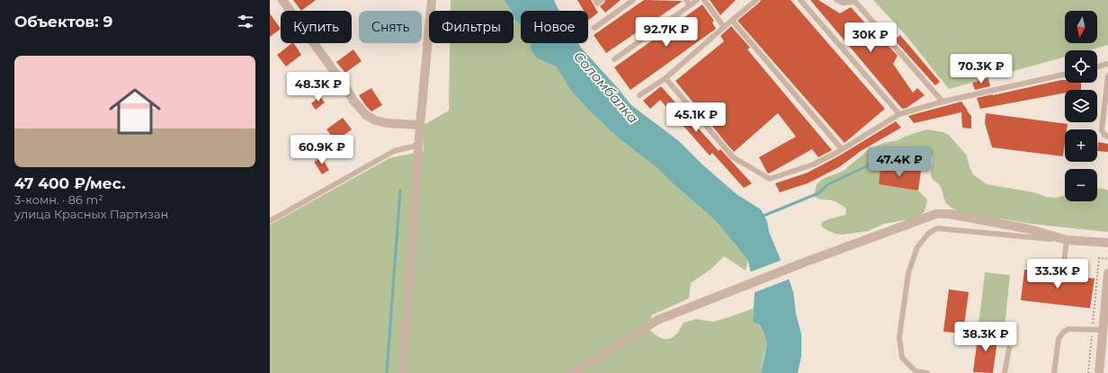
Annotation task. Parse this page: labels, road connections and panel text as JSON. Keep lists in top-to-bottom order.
{
  "water": ["Соломбалка"],
  "north": "bottom",
  "page": {
    "heading": "Объектов: 9",
    "map_buttons": ["+", "−"],
    "chip": [
      "Купить",
      "Снять",
      "Фильтры",
      "Новое"
    ],
    "price": [
      "92.7K ₽",
      "30K ₽",
      "70.3K ₽",
      "48.3K ₽",
      "45.1K ₽",
      "60.9K ₽",
      "47.4K ₽",
      "33.3K ₽",
      "38.3K ₽"
    ],
    "list": [
      {
        "name": "47 400 ₽/мес.",
        "note": "3-комн. · 86 m² · улица Красных Партизан"
      }
    ]
  }
}
